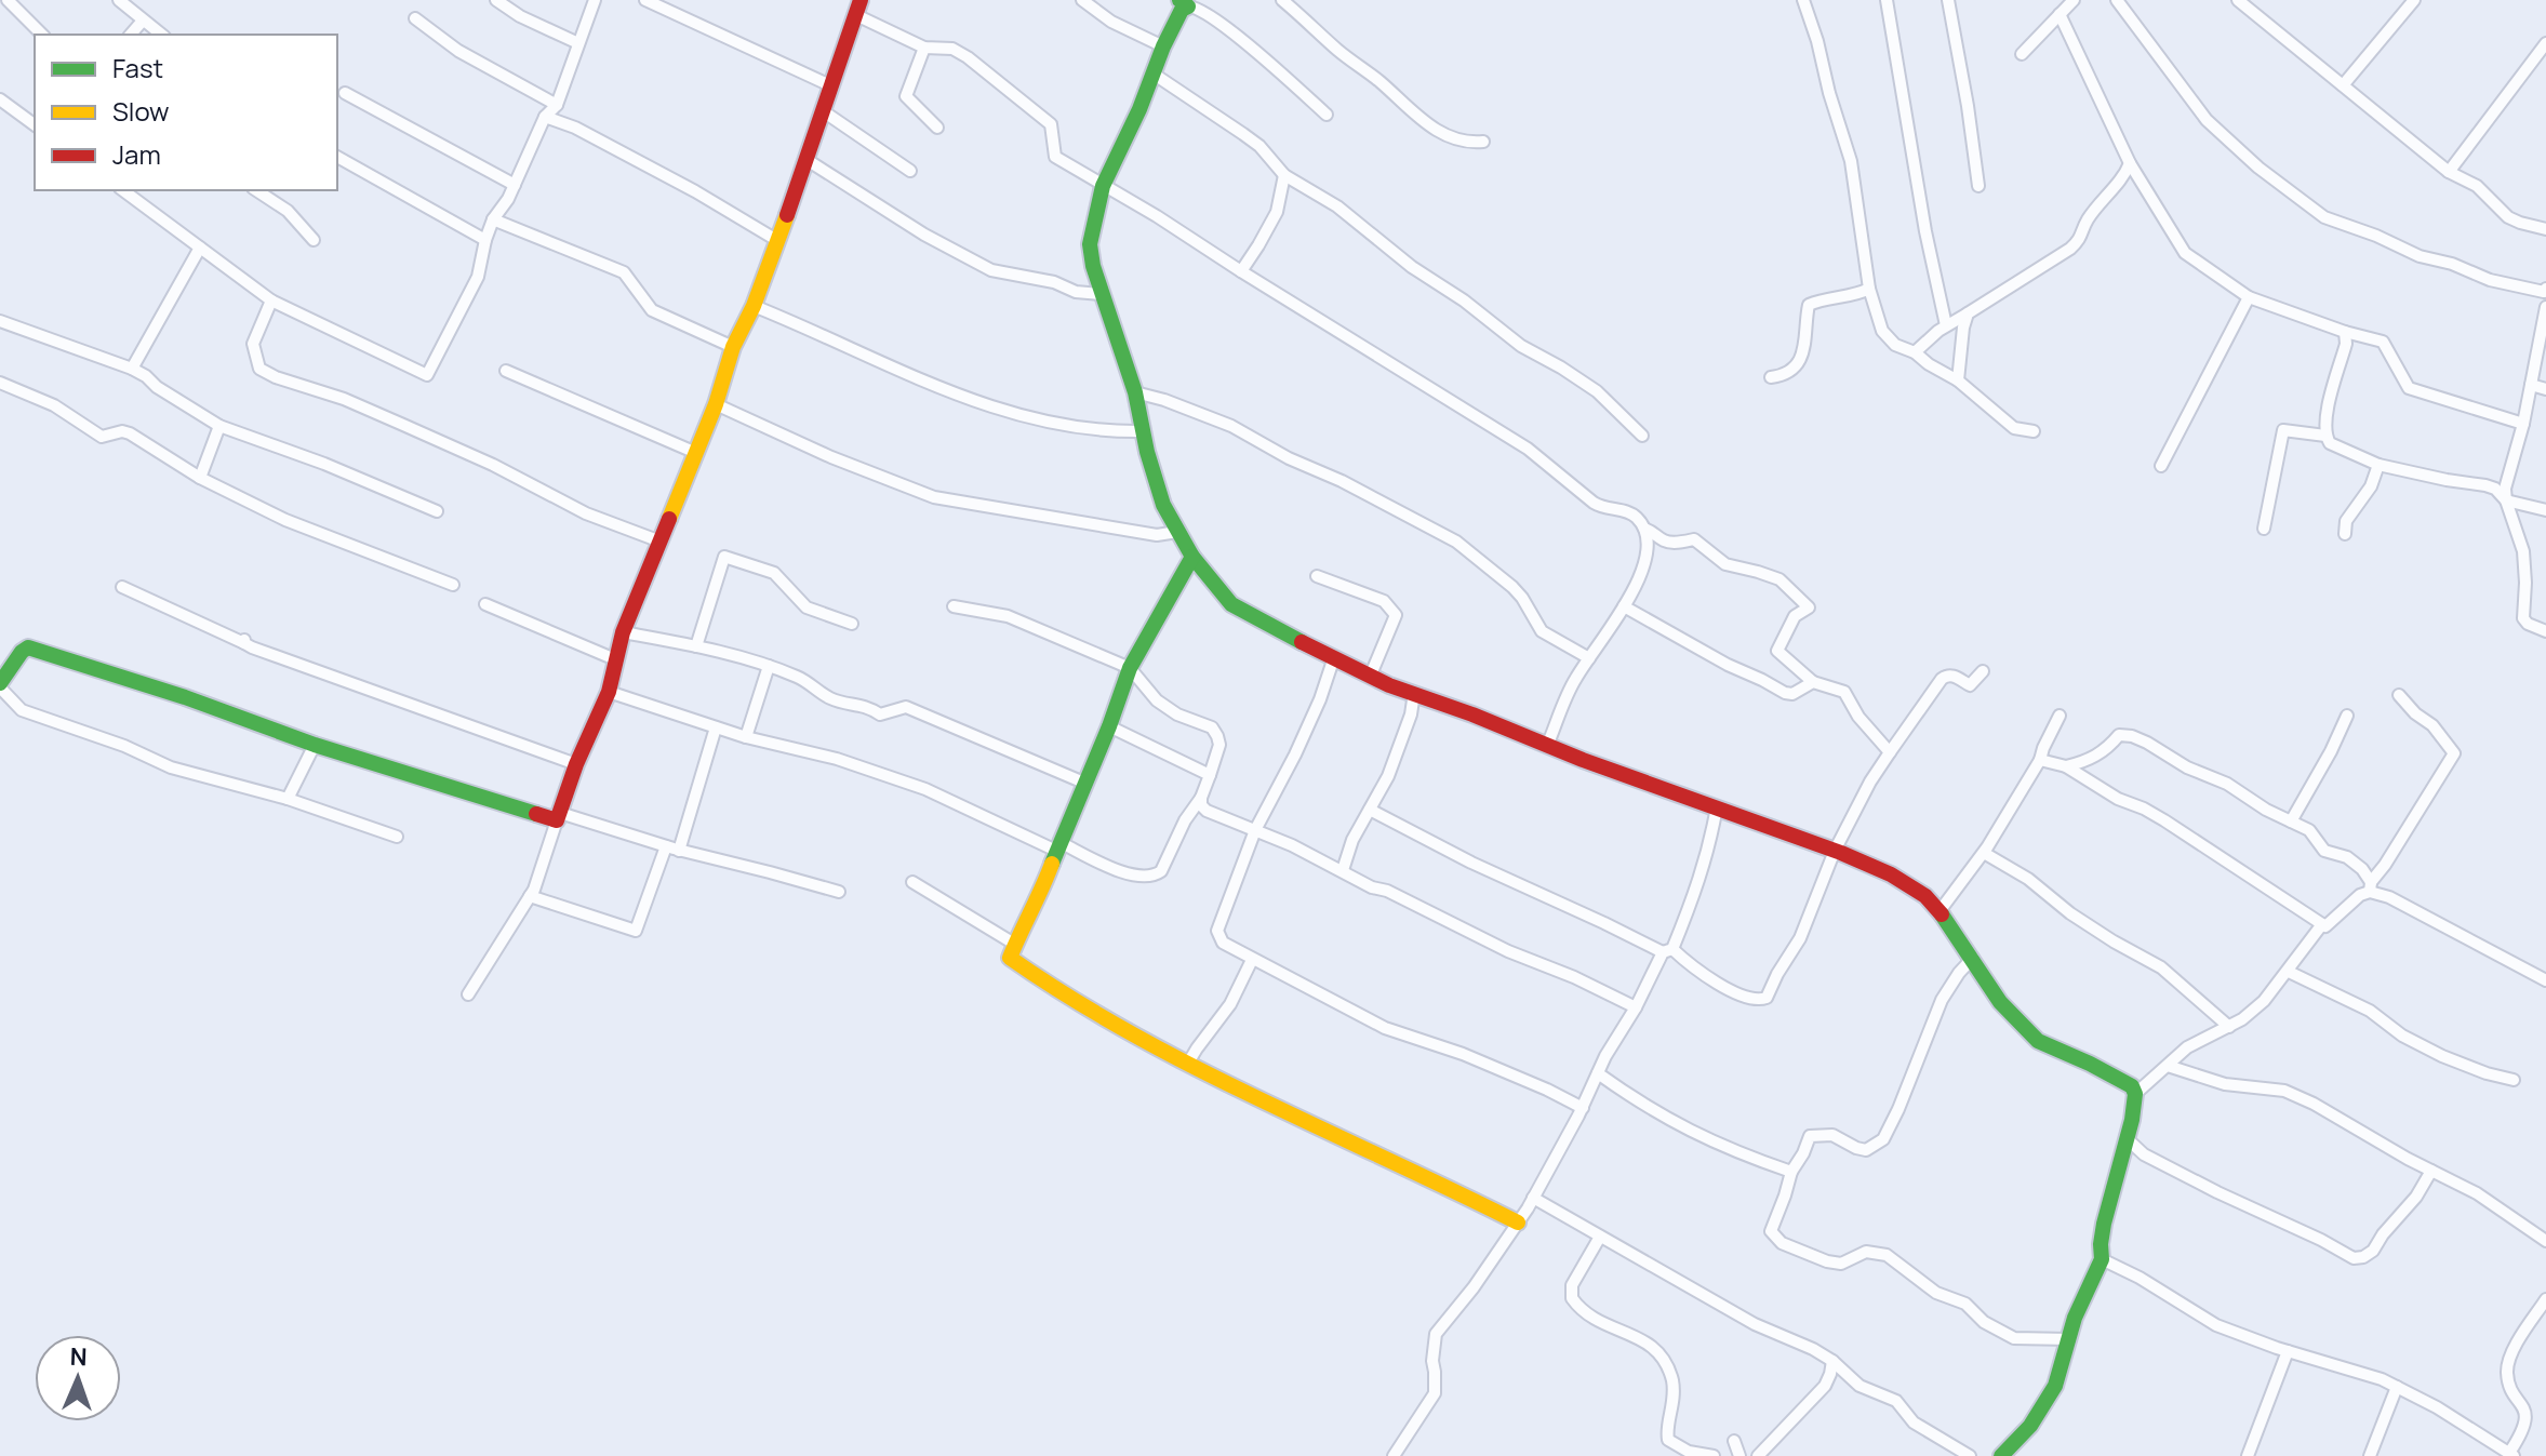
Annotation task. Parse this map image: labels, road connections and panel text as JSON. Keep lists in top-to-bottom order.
{
  "legend": ["Fast", "Slow", "Jam"],
  "north": "top"
}
